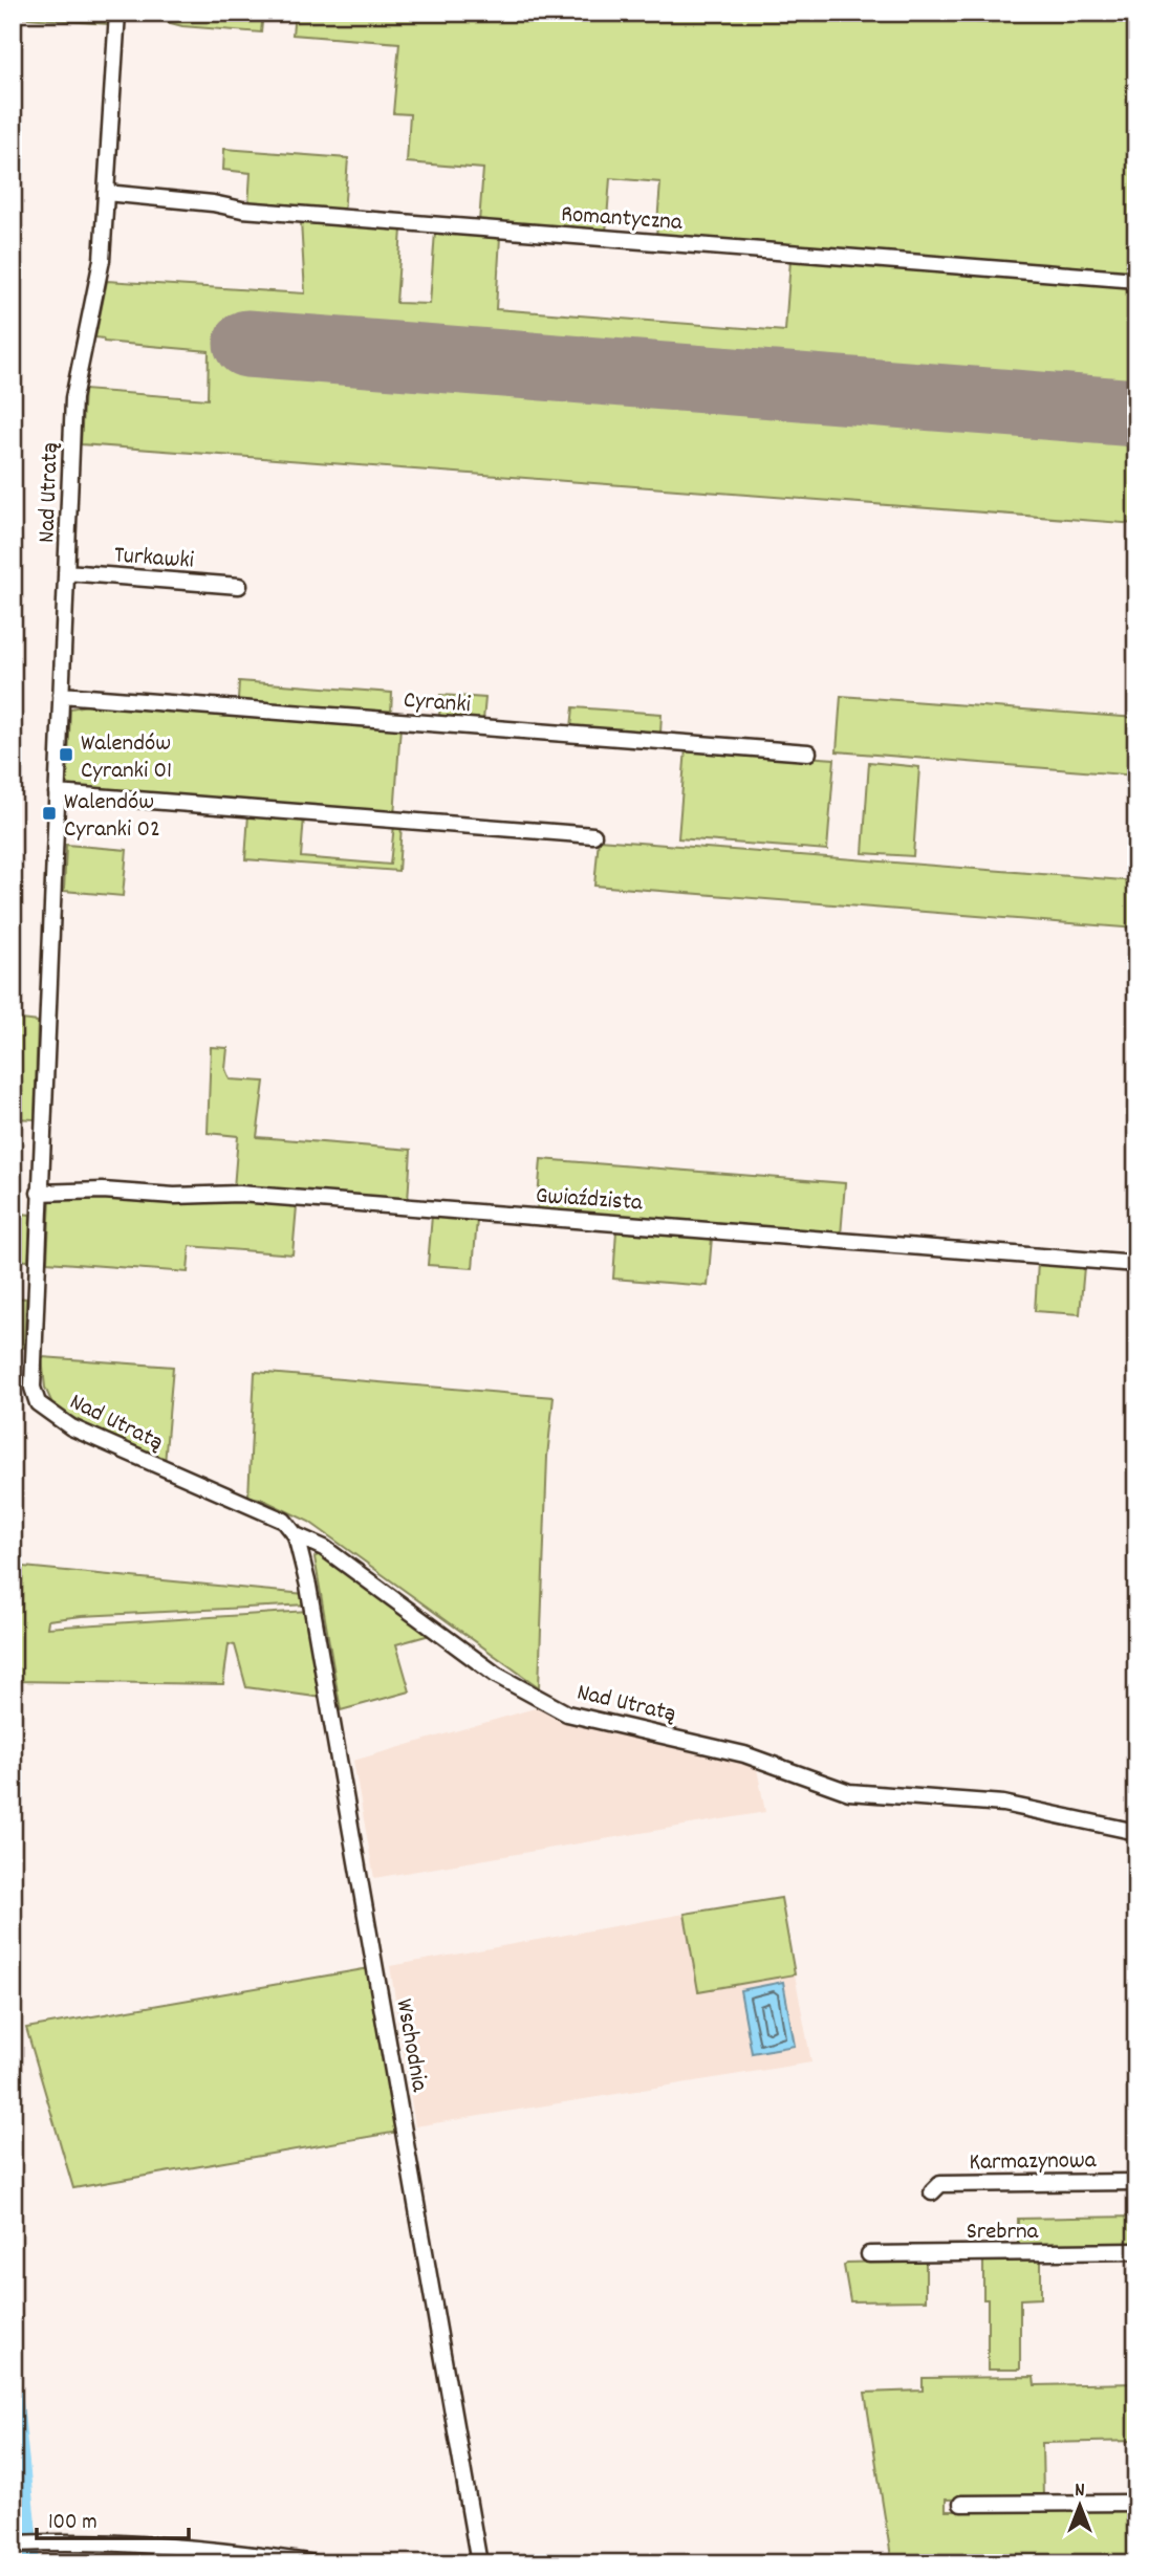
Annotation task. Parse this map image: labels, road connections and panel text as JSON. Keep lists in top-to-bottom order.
{
  "streets": {
    "street": [
      "Romantyczna",
      "Nad Utratą",
      "Turkawki",
      "Cyranki",
      "Gwiaździsta",
      "Wschodnia",
      "Karmazynowa",
      "Srebrna"
    ]
  },
  "crossings": [
    ["Romantyczna", "Nad Utratą"],
    ["Nad Utratą", "Turkawki"],
    ["Nad Utratą", "Cyranki"],
    ["Nad Utratą", "Gwiaździsta"],
    ["Nad Utratą", "Wschodnia"]
  ],
  "places": {
    "transit": ["Walendów Cyranki 01", "Walendów Cyranki 02"]
  },
  "scale_bar": "100 m",
  "north": "top"
}
